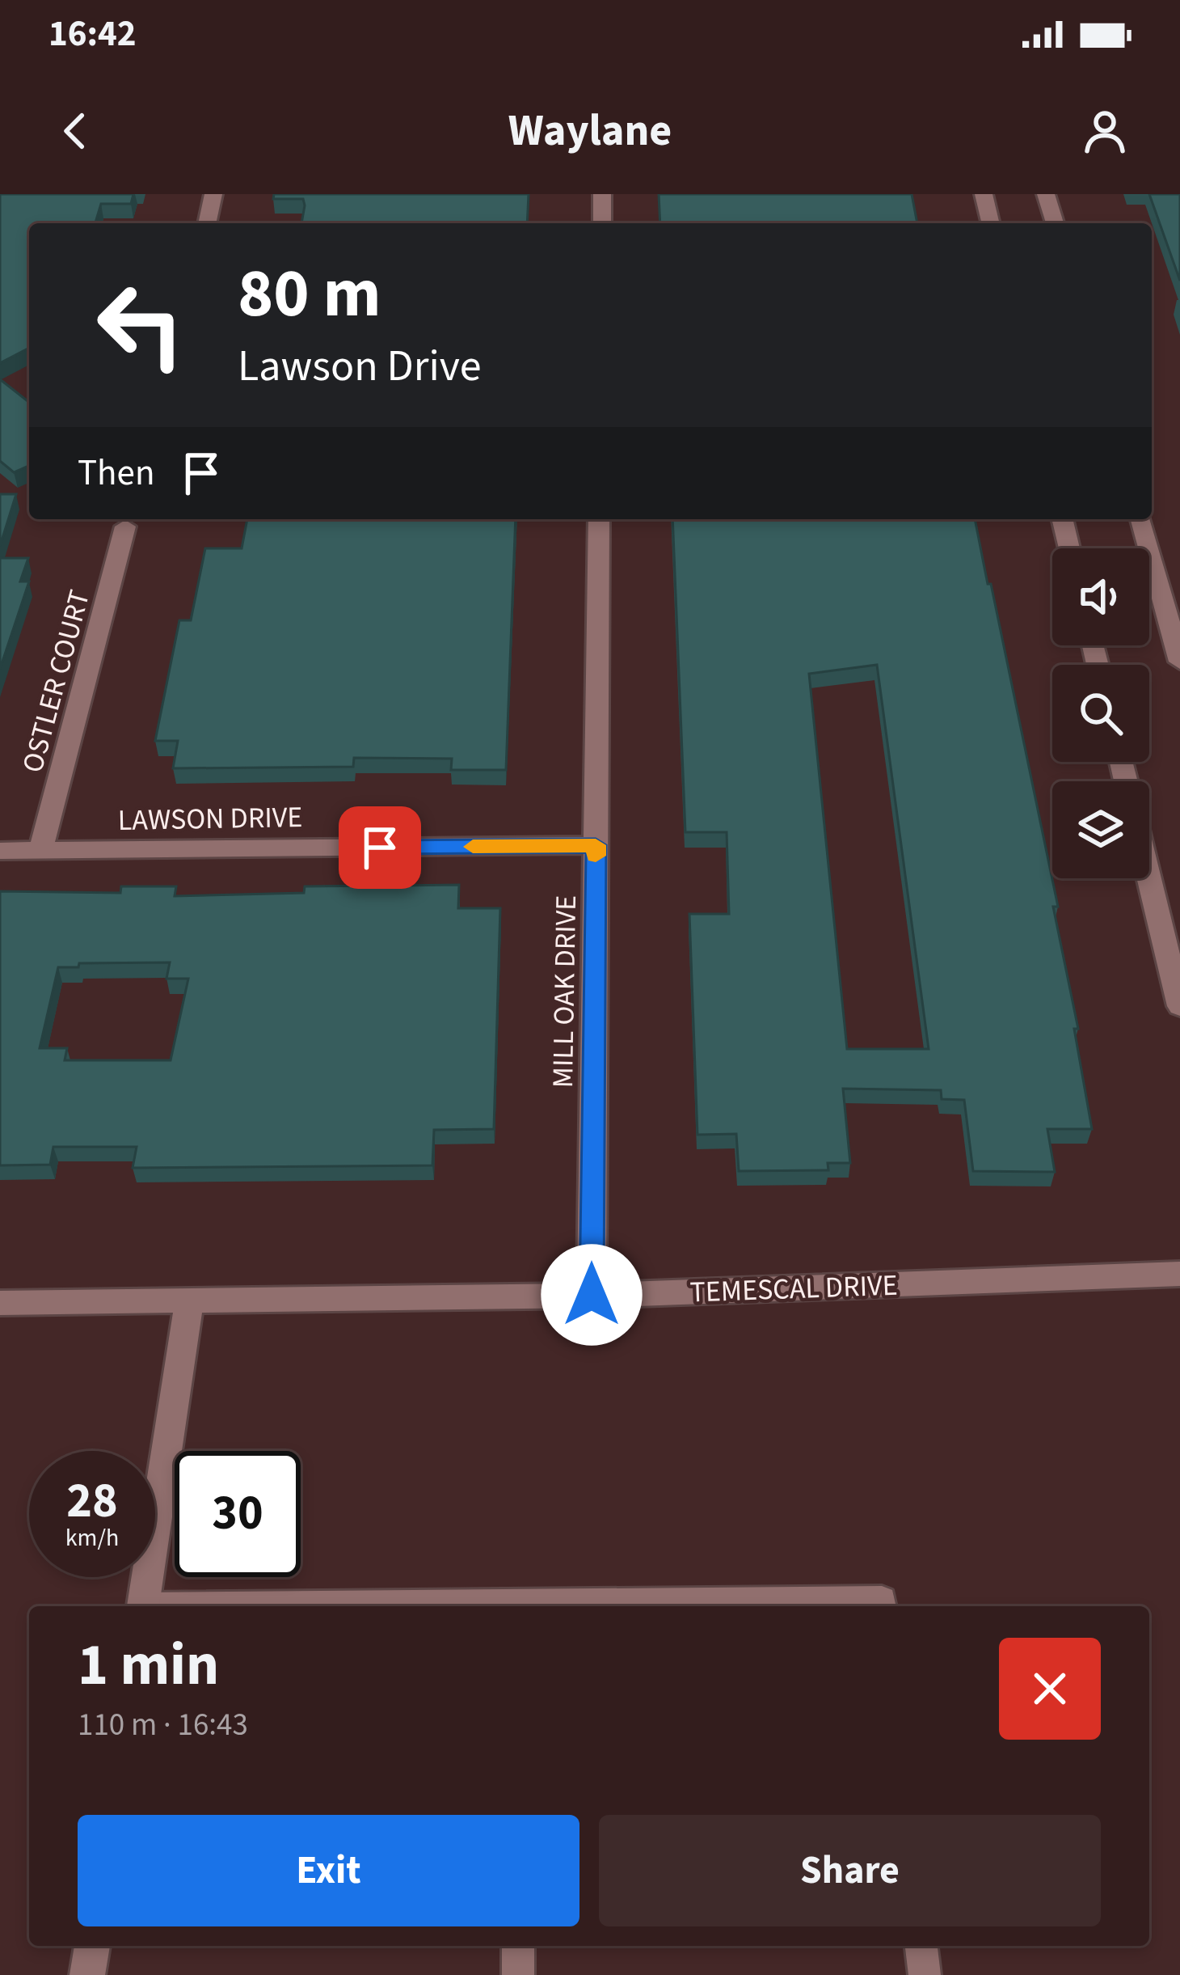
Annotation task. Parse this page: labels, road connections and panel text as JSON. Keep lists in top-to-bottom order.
{
  "streets": {
    "street": [
      "OSTLER COURT",
      "LAWSON DRIVE",
      "MILL OAK DRIVE",
      "TEMESCAL DRIVE"
    ]
  },
  "crossings": [
    ["OSTLER COURT", "LAWSON DRIVE"],
    ["LAWSON DRIVE", "MILL OAK DRIVE"],
    ["MILL OAK DRIVE", "TEMESCAL DRIVE"]
  ],
  "page": {
    "status": "16:42",
    "header": "Waylane",
    "turn": ["80 m", "Lawson Drive"],
    "then": "Then",
    "speed": "28 km/h",
    "limit": "30",
    "heading": ["1 min", "110 m · 16:43"],
    "buttons": ["Exit", "Share"]
  }
}
